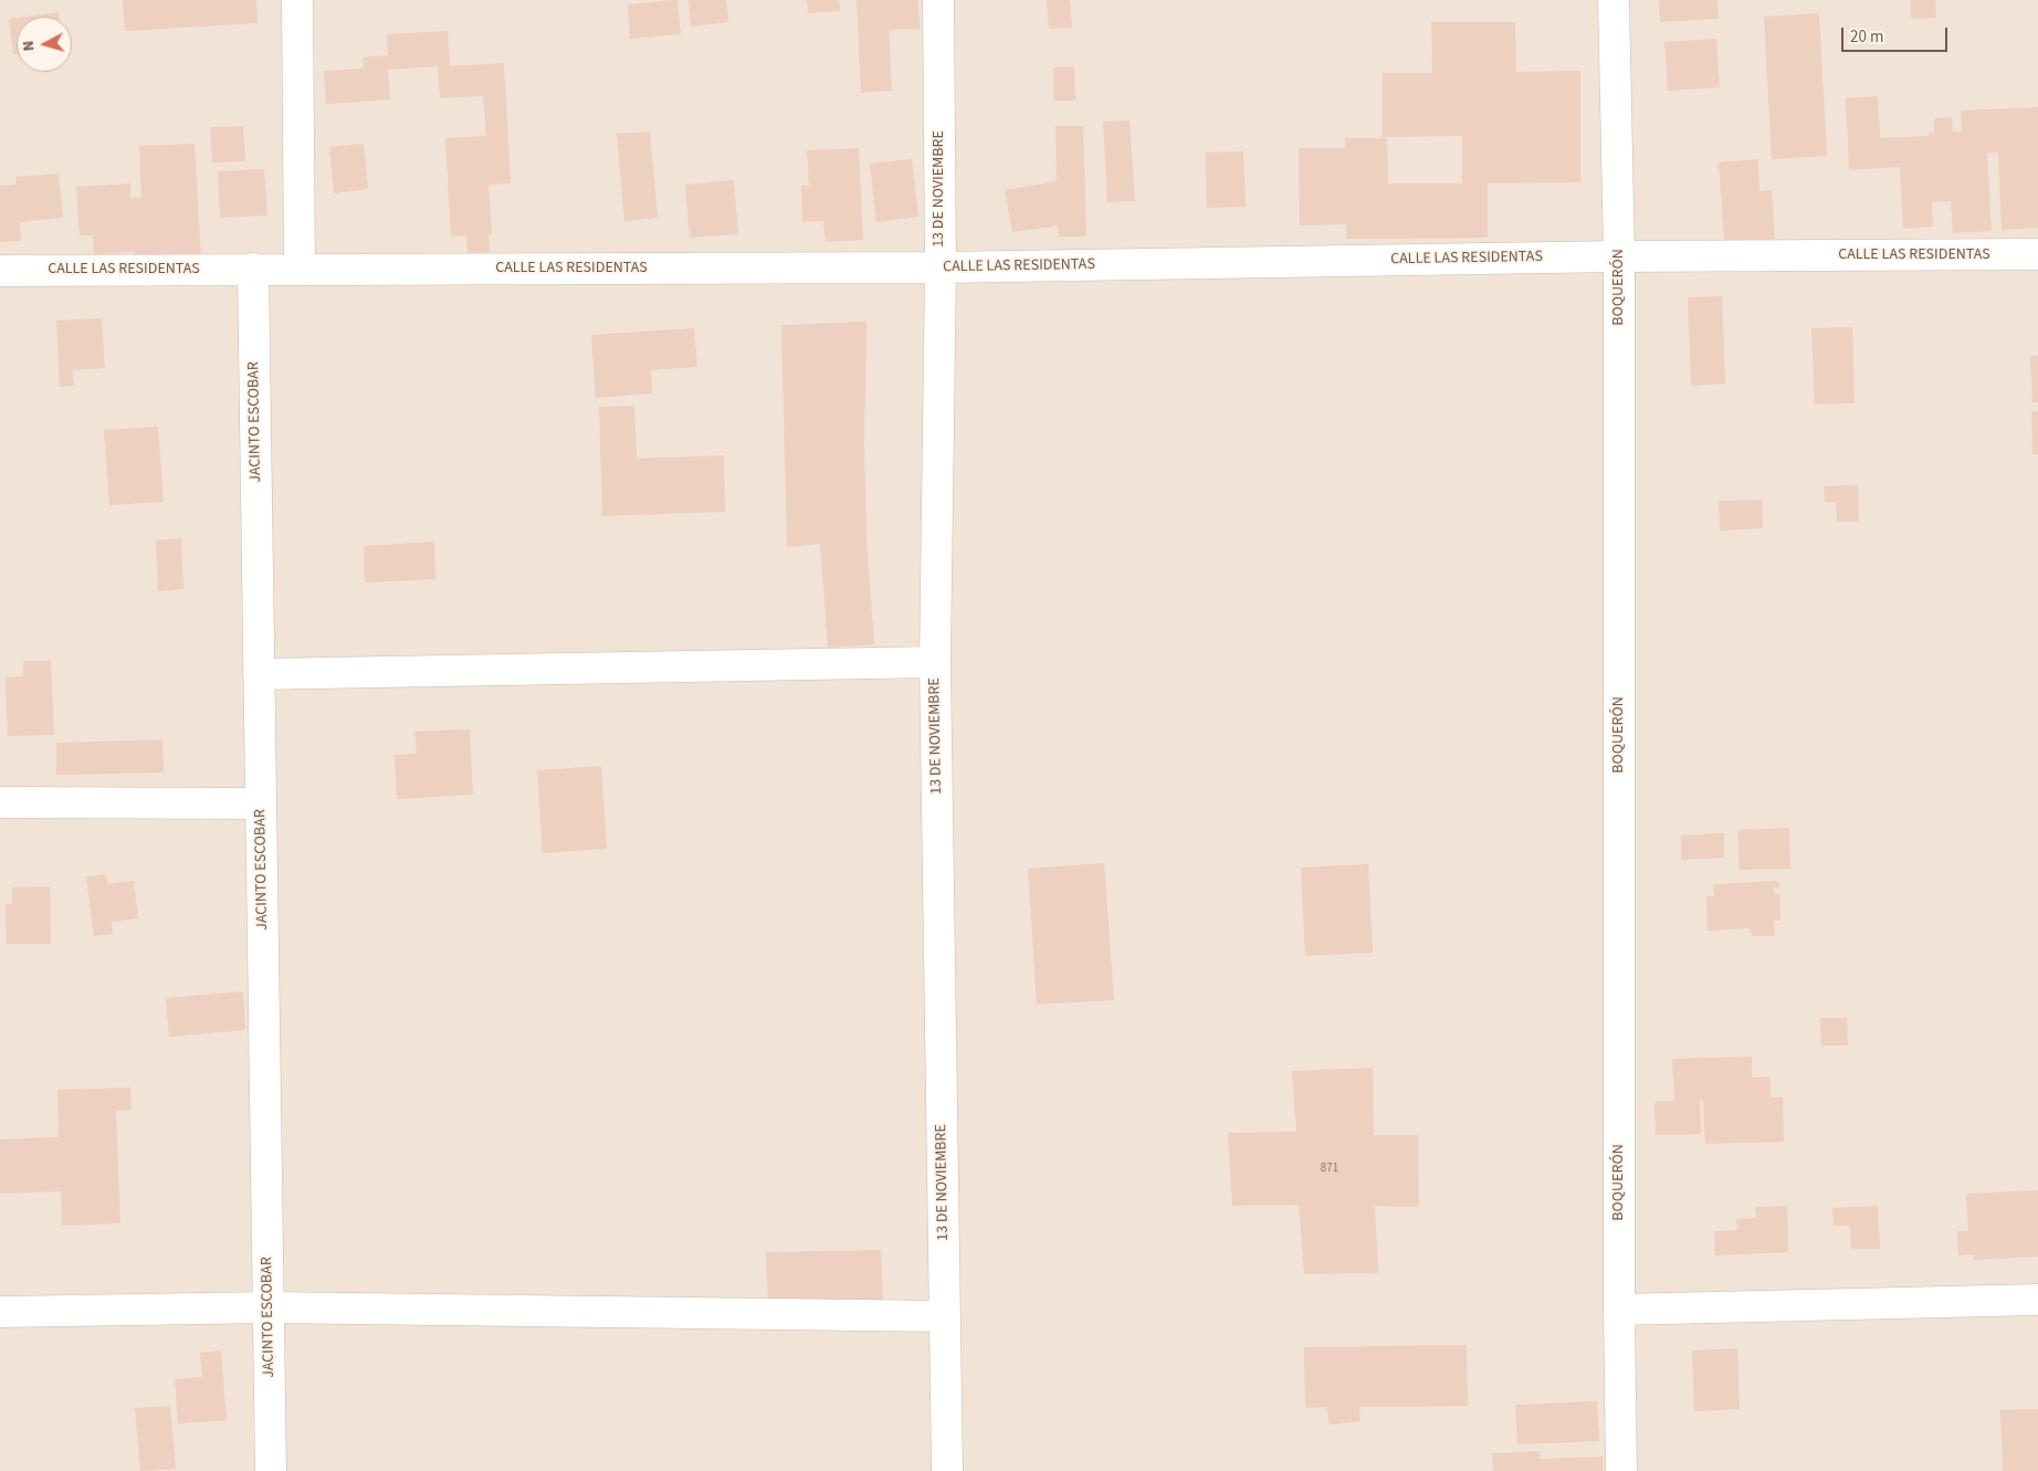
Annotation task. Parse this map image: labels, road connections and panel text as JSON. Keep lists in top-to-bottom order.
{
  "streets": {
    "street": [
      "13 DE NOVIEMBRE",
      "CALLE LAS RESIDENTAS",
      "BOQUERÓN",
      "JACINTO ESCOBAR"
    ]
  },
  "crossings": [
    ["13 DE NOVIEMBRE", "CALLE LAS RESIDENTAS"],
    ["CALLE LAS RESIDENTAS", "BOQUERÓN"],
    ["CALLE LAS RESIDENTAS", "JACINTO ESCOBAR"]
  ],
  "house_numbers": ["871"],
  "scale_bar": "20 m",
  "north": "left"
}
